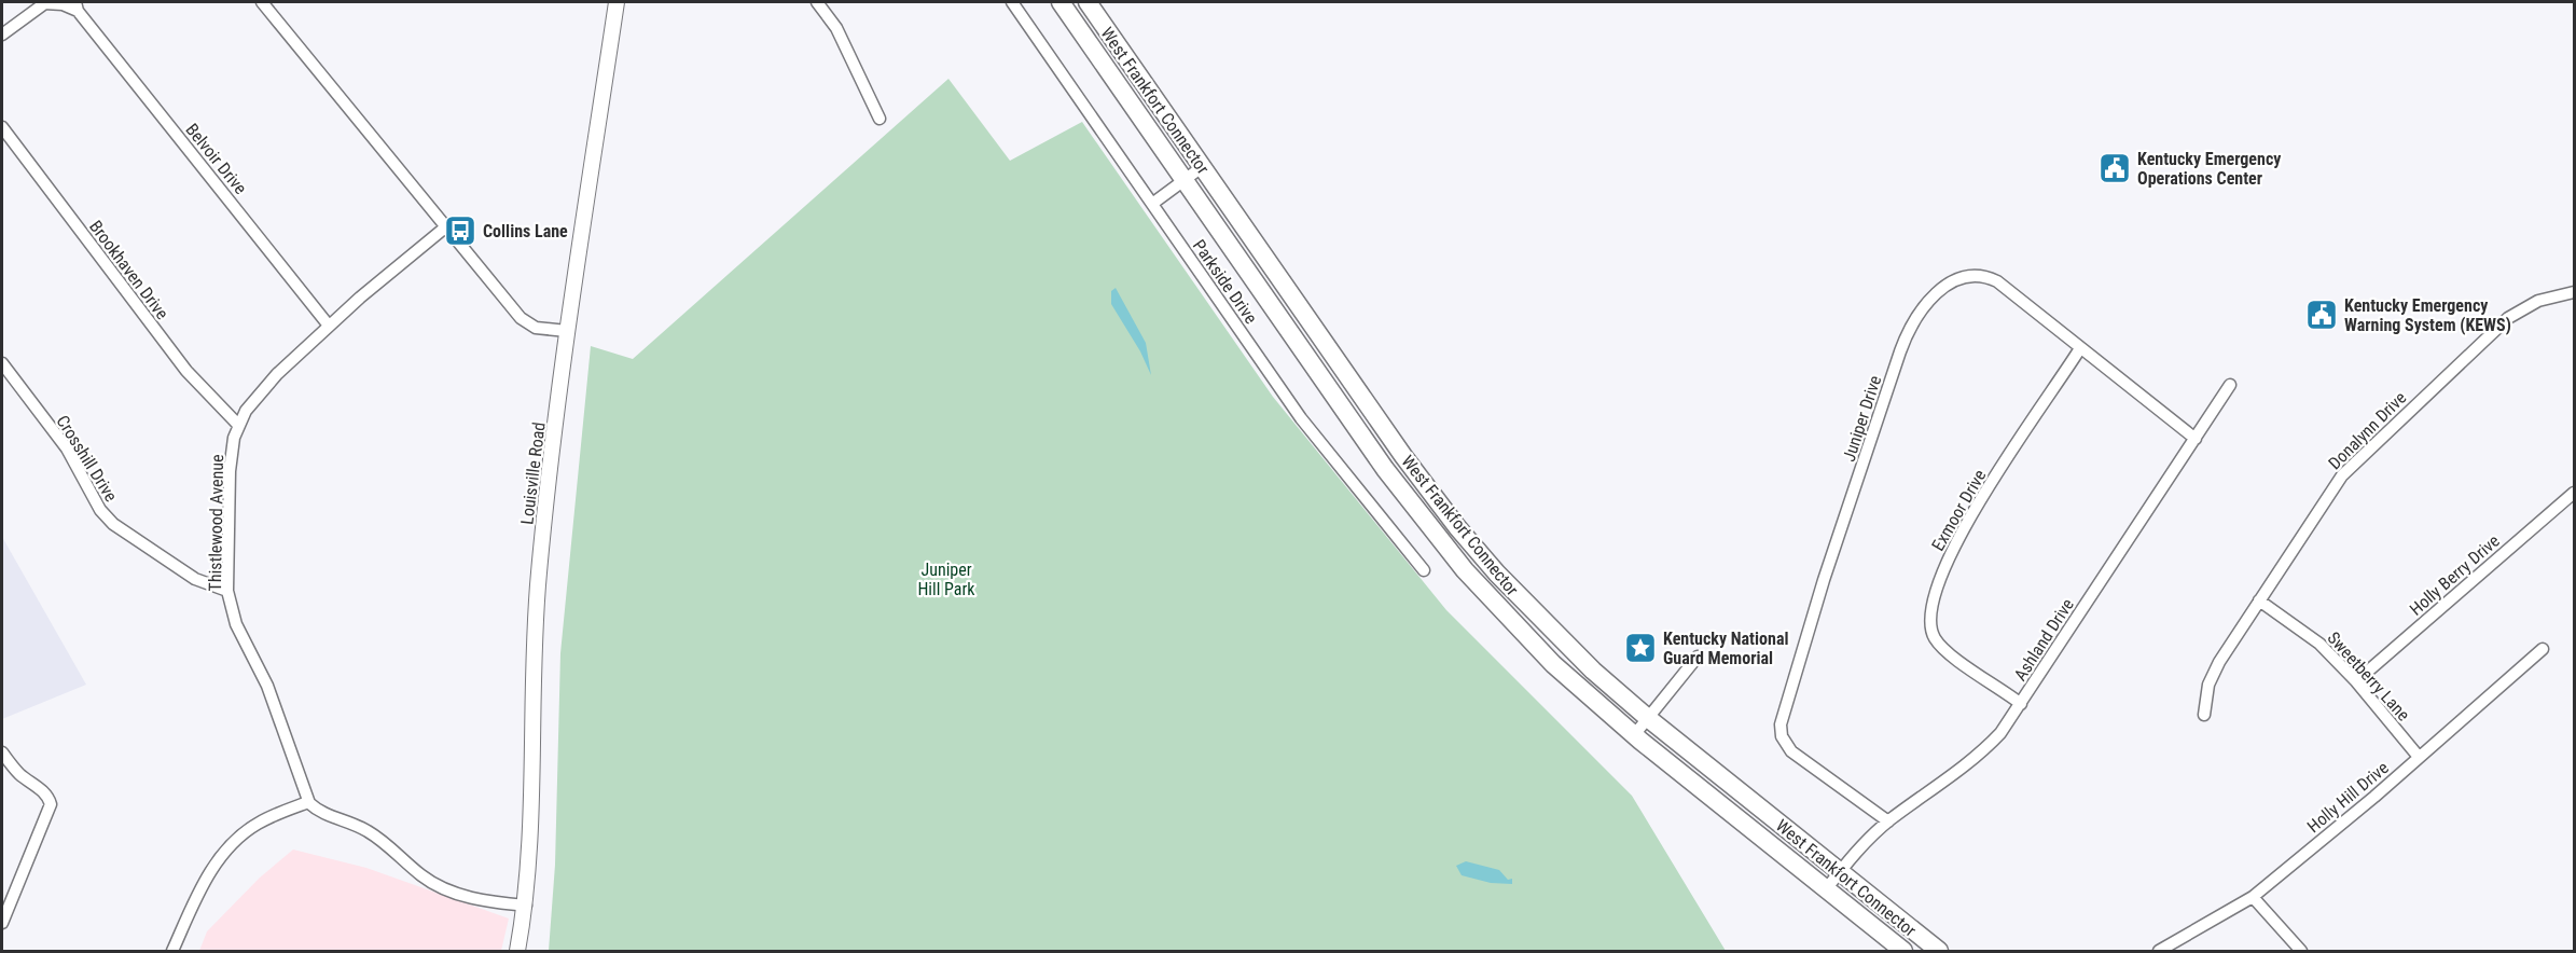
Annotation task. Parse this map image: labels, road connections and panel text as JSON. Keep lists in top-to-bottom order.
{
  "streets": {
    "highway": ["West Frankfort Connector"],
    "main road": ["Louisville Road"],
    "street": [
      "Belvoir Drive",
      "Brookhaven Drive",
      "Parkside Drive",
      "Juniper Drive",
      "Donalynn Drive",
      "Crosshill Drive",
      "Exmoor Drive",
      "Thistlewood Avenue",
      "Holly Berry Drive",
      "Ashland Drive",
      "Sweetberry Lane",
      "Holly Hill Drive"
    ]
  },
  "crossings": [
    ["West Frankfort Connector", "Ashland Drive"],
    ["Belvoir Drive", "Thistlewood Avenue"],
    ["Brookhaven Drive", "Thistlewood Avenue"],
    ["Juniper Drive", "Exmoor Drive"],
    ["Juniper Drive", "Ashland Drive"],
    ["Donalynn Drive", "Sweetberry Lane"],
    ["Crosshill Drive", "Thistlewood Avenue"],
    ["Exmoor Drive", "Ashland Drive"],
    ["Holly Berry Drive", "Sweetberry Lane"],
    ["Sweetberry Lane", "Holly Hill Drive"]
  ],
  "parks": ["Juniper Hill Park"],
  "places": {
    "public building": ["Kentucky Emergency Operations Center", "Kentucky Emergency Warning System (KEWS)"],
    "bus stop": ["Collins Lane"],
    "place": ["Kentucky National Guard Memorial"]
  }
}
